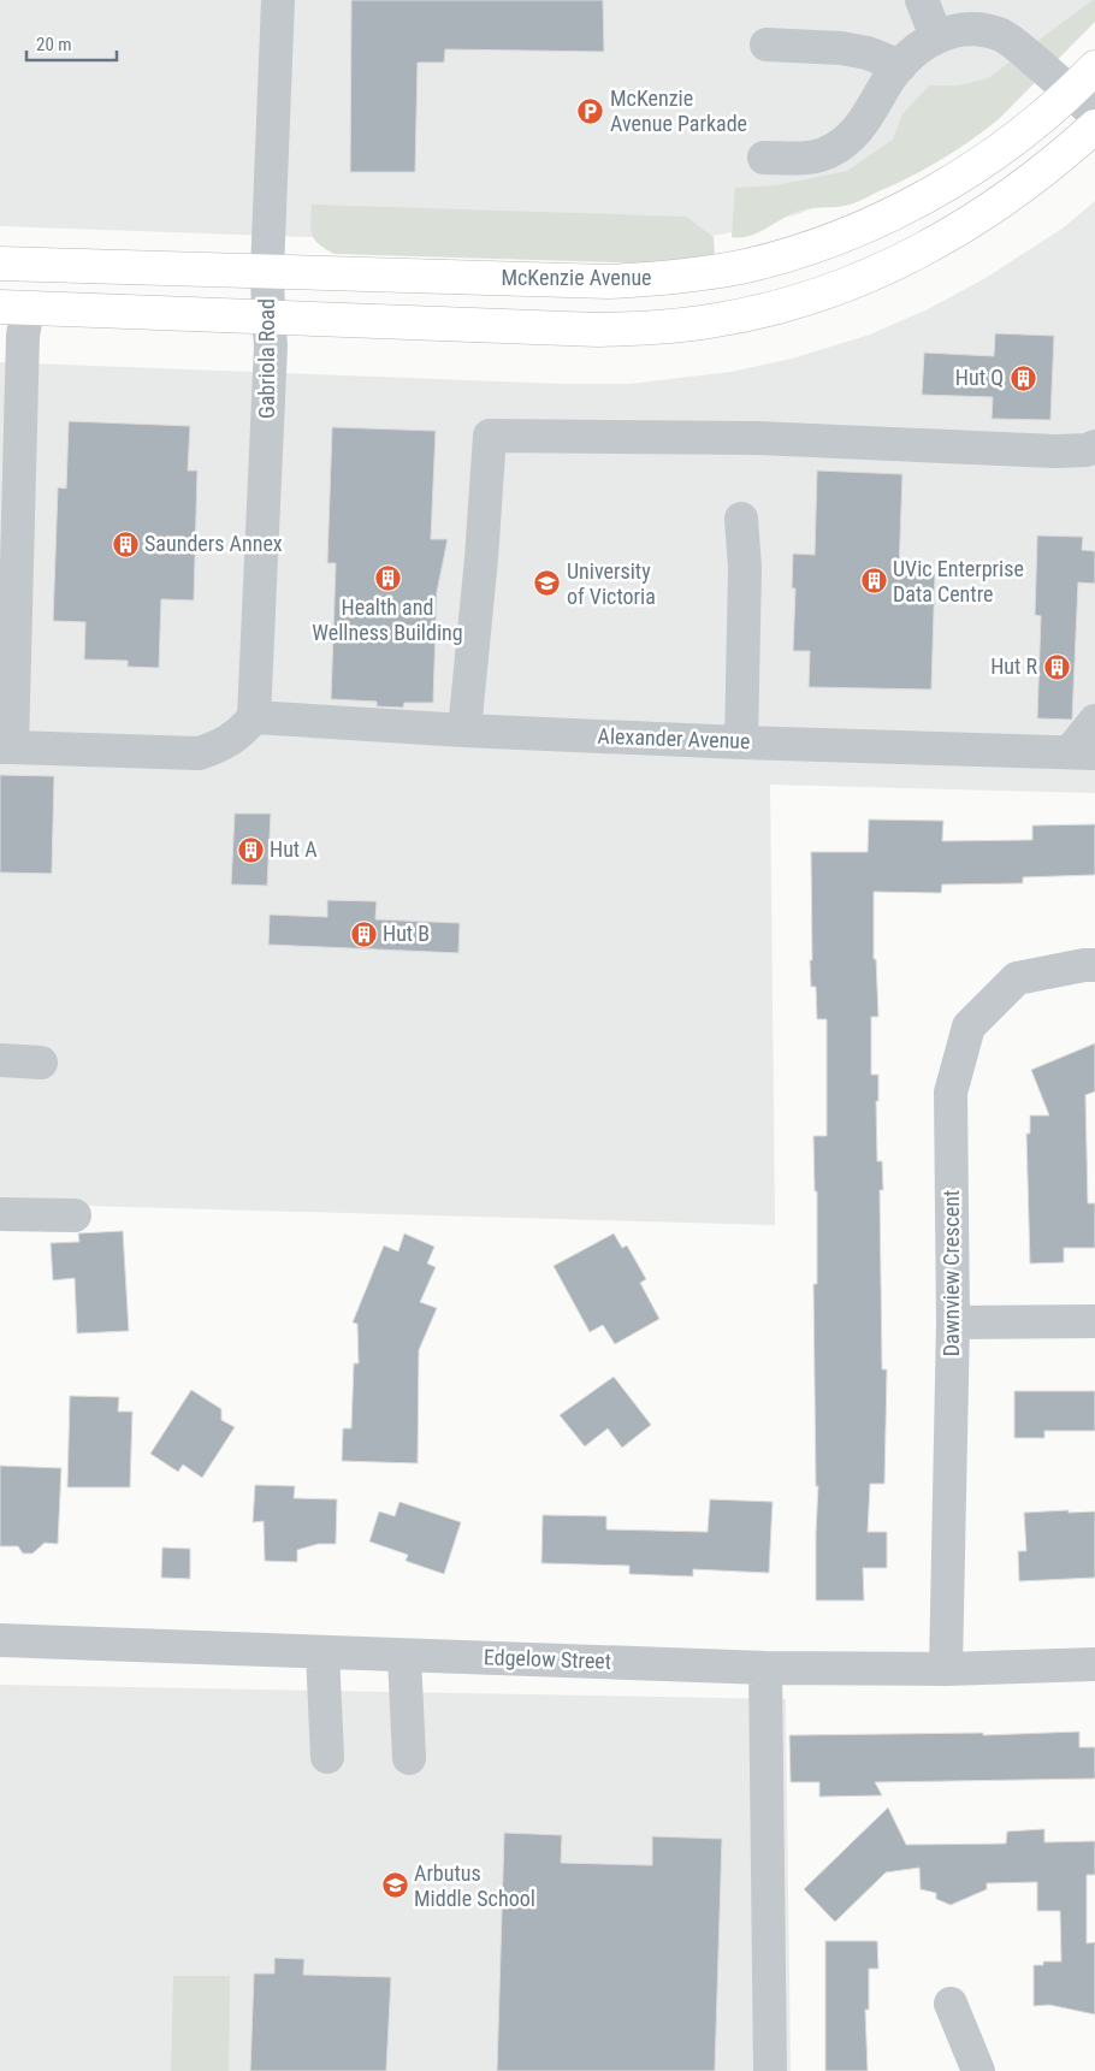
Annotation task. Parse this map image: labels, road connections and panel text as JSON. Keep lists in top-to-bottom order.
{
  "streets": {
    "main road": ["McKenzie Avenue"],
    "street": [
      "Gabriola Road",
      "Alexander Avenue",
      "Dawnview Crescent",
      "Edgelow Street"
    ]
  },
  "crossings": [
    ["McKenzie Avenue", "Gabriola Road"],
    ["Gabriola Road", "Alexander Avenue"],
    ["Dawnview Crescent", "Edgelow Street"]
  ],
  "places": {
    "parking": ["McKenzie Avenue Parkade"],
    "building": [
      "Hut Q",
      "Saunders Annex",
      "Health and Wellness Building",
      "UVic Enterprise Data Centre",
      "Hut R",
      "Hut A",
      "Hut B"
    ],
    "school or university": ["University of Victoria", "Arbutus Middle School"]
  },
  "scale_bar": "20 m"
}
